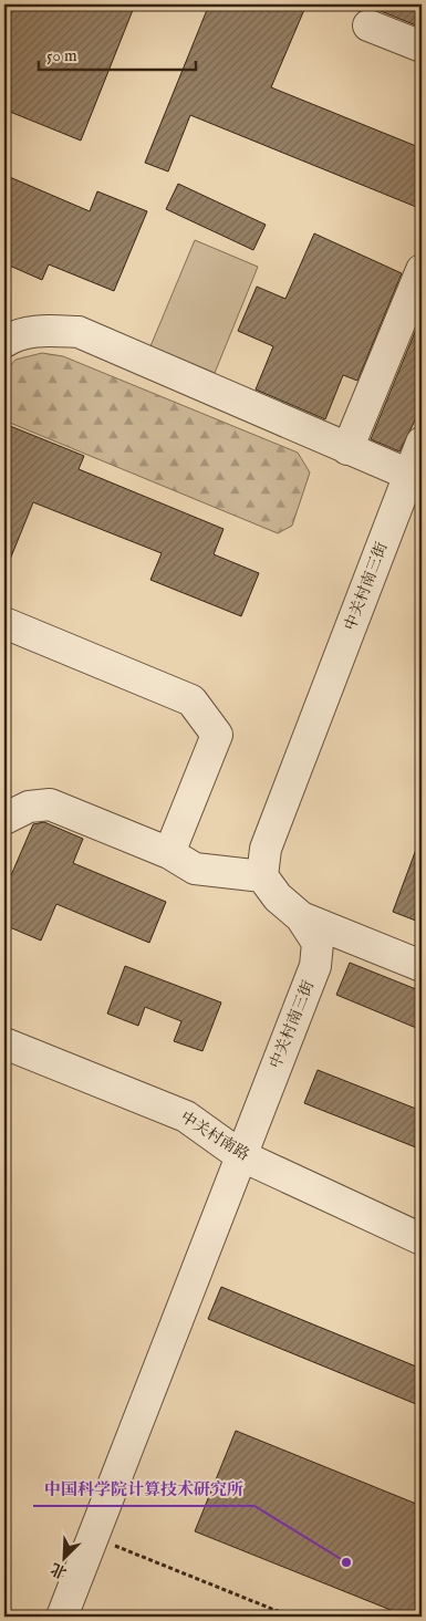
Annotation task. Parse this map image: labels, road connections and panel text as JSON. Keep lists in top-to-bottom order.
{
  "streets": {
    "street": ["中关村南三街", "中关村南路"]
  },
  "crossings": [
    ["中关村南三街", "中关村南路"]
  ],
  "places": ["中国科学院计算技术研究所"],
  "scale_bar": "50 m",
  "north": "bottom left"
}
